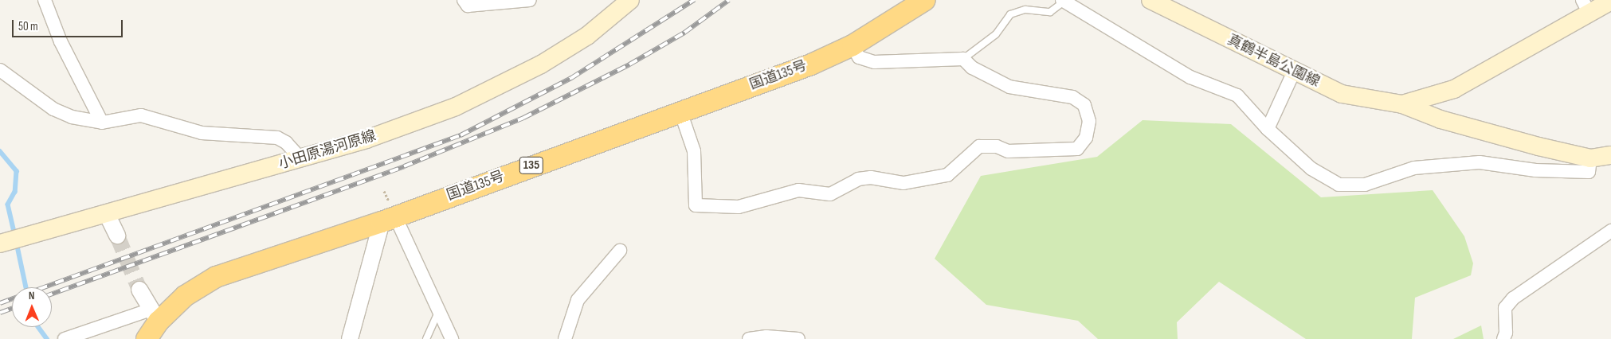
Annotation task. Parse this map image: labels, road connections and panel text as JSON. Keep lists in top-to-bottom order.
{
  "streets": {
    "highway": ["国道135号", "135"],
    "main road": ["真鶴半島公園線", "小田原湯河原線"]
  },
  "scale_bar": "50 m",
  "north": "top"
}
